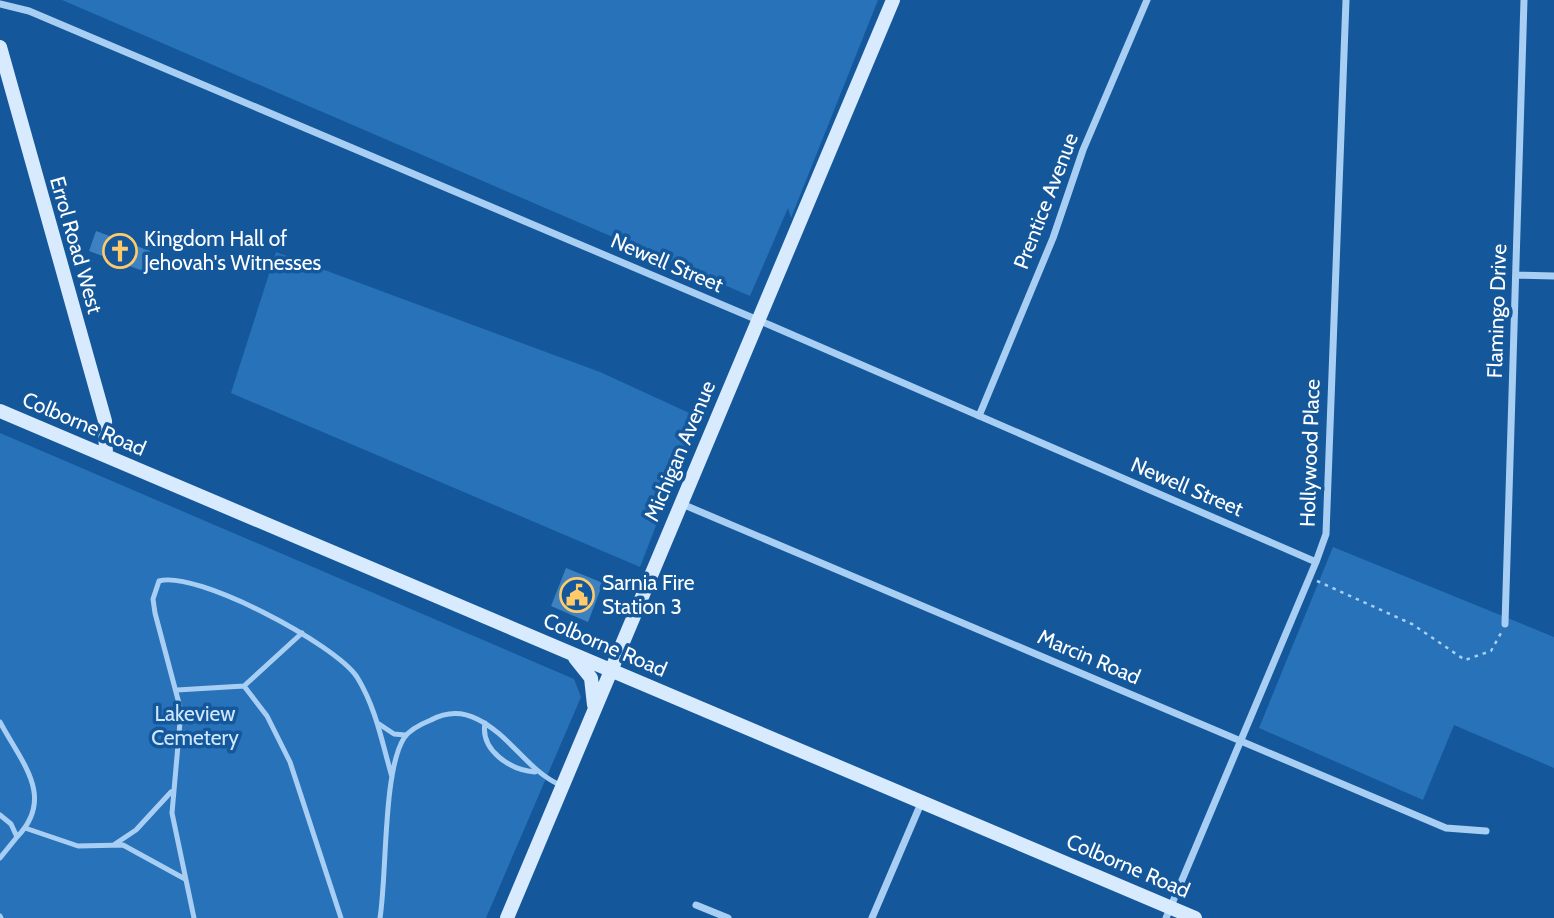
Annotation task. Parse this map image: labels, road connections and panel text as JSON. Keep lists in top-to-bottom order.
{
  "streets": {
    "street": [
      "Prentice Avenue",
      "Errol Road West",
      "Newell Street",
      "Flamingo Drive",
      "Colborne Road",
      "Michigan Avenue",
      "Hollywood Place",
      "Marcin Road"
    ]
  },
  "crossings": [
    ["Prentice Avenue", "Newell Street"],
    ["Errol Road West", "Colborne Road"],
    ["Newell Street", "Michigan Avenue"],
    ["Newell Street", "Hollywood Place"],
    ["Colborne Road", "Michigan Avenue"],
    ["Colborne Road", "Hollywood Place"],
    ["Michigan Avenue", "Marcin Road"],
    ["Hollywood Place", "Marcin Road"]
  ],
  "parks": ["Lakeview Cemetery"],
  "places": {
    "church": ["Kingdom Hall of Jehovah's Witnesses"],
    "public building": ["Sarnia Fire Station 3"]
  }
}
